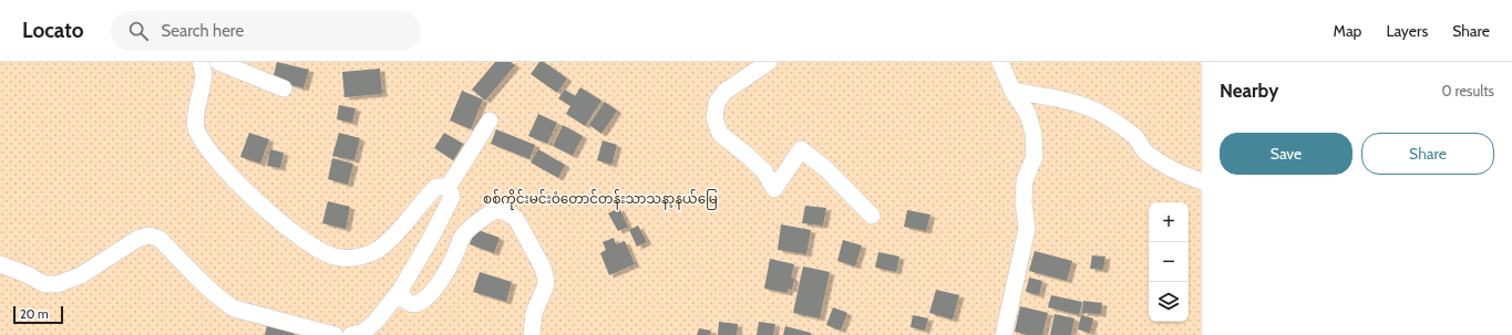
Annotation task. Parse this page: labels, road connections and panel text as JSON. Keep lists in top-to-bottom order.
{
  "parks": ["စစ်ကိုင်းမင်းဝံတောင်တန်းသာသနာ့နယ်မြေ"],
  "scale_bar": "20 m",
  "page": {
    "header": "Locato",
    "search": "Search here",
    "nav": ["Map", "Layers", "Share"],
    "heading": ["Nearby", "0 results"],
    "buttons": ["Save", "Share"],
    "map_buttons": ["+", "−"],
    "scale": "20 m"
  }
}
